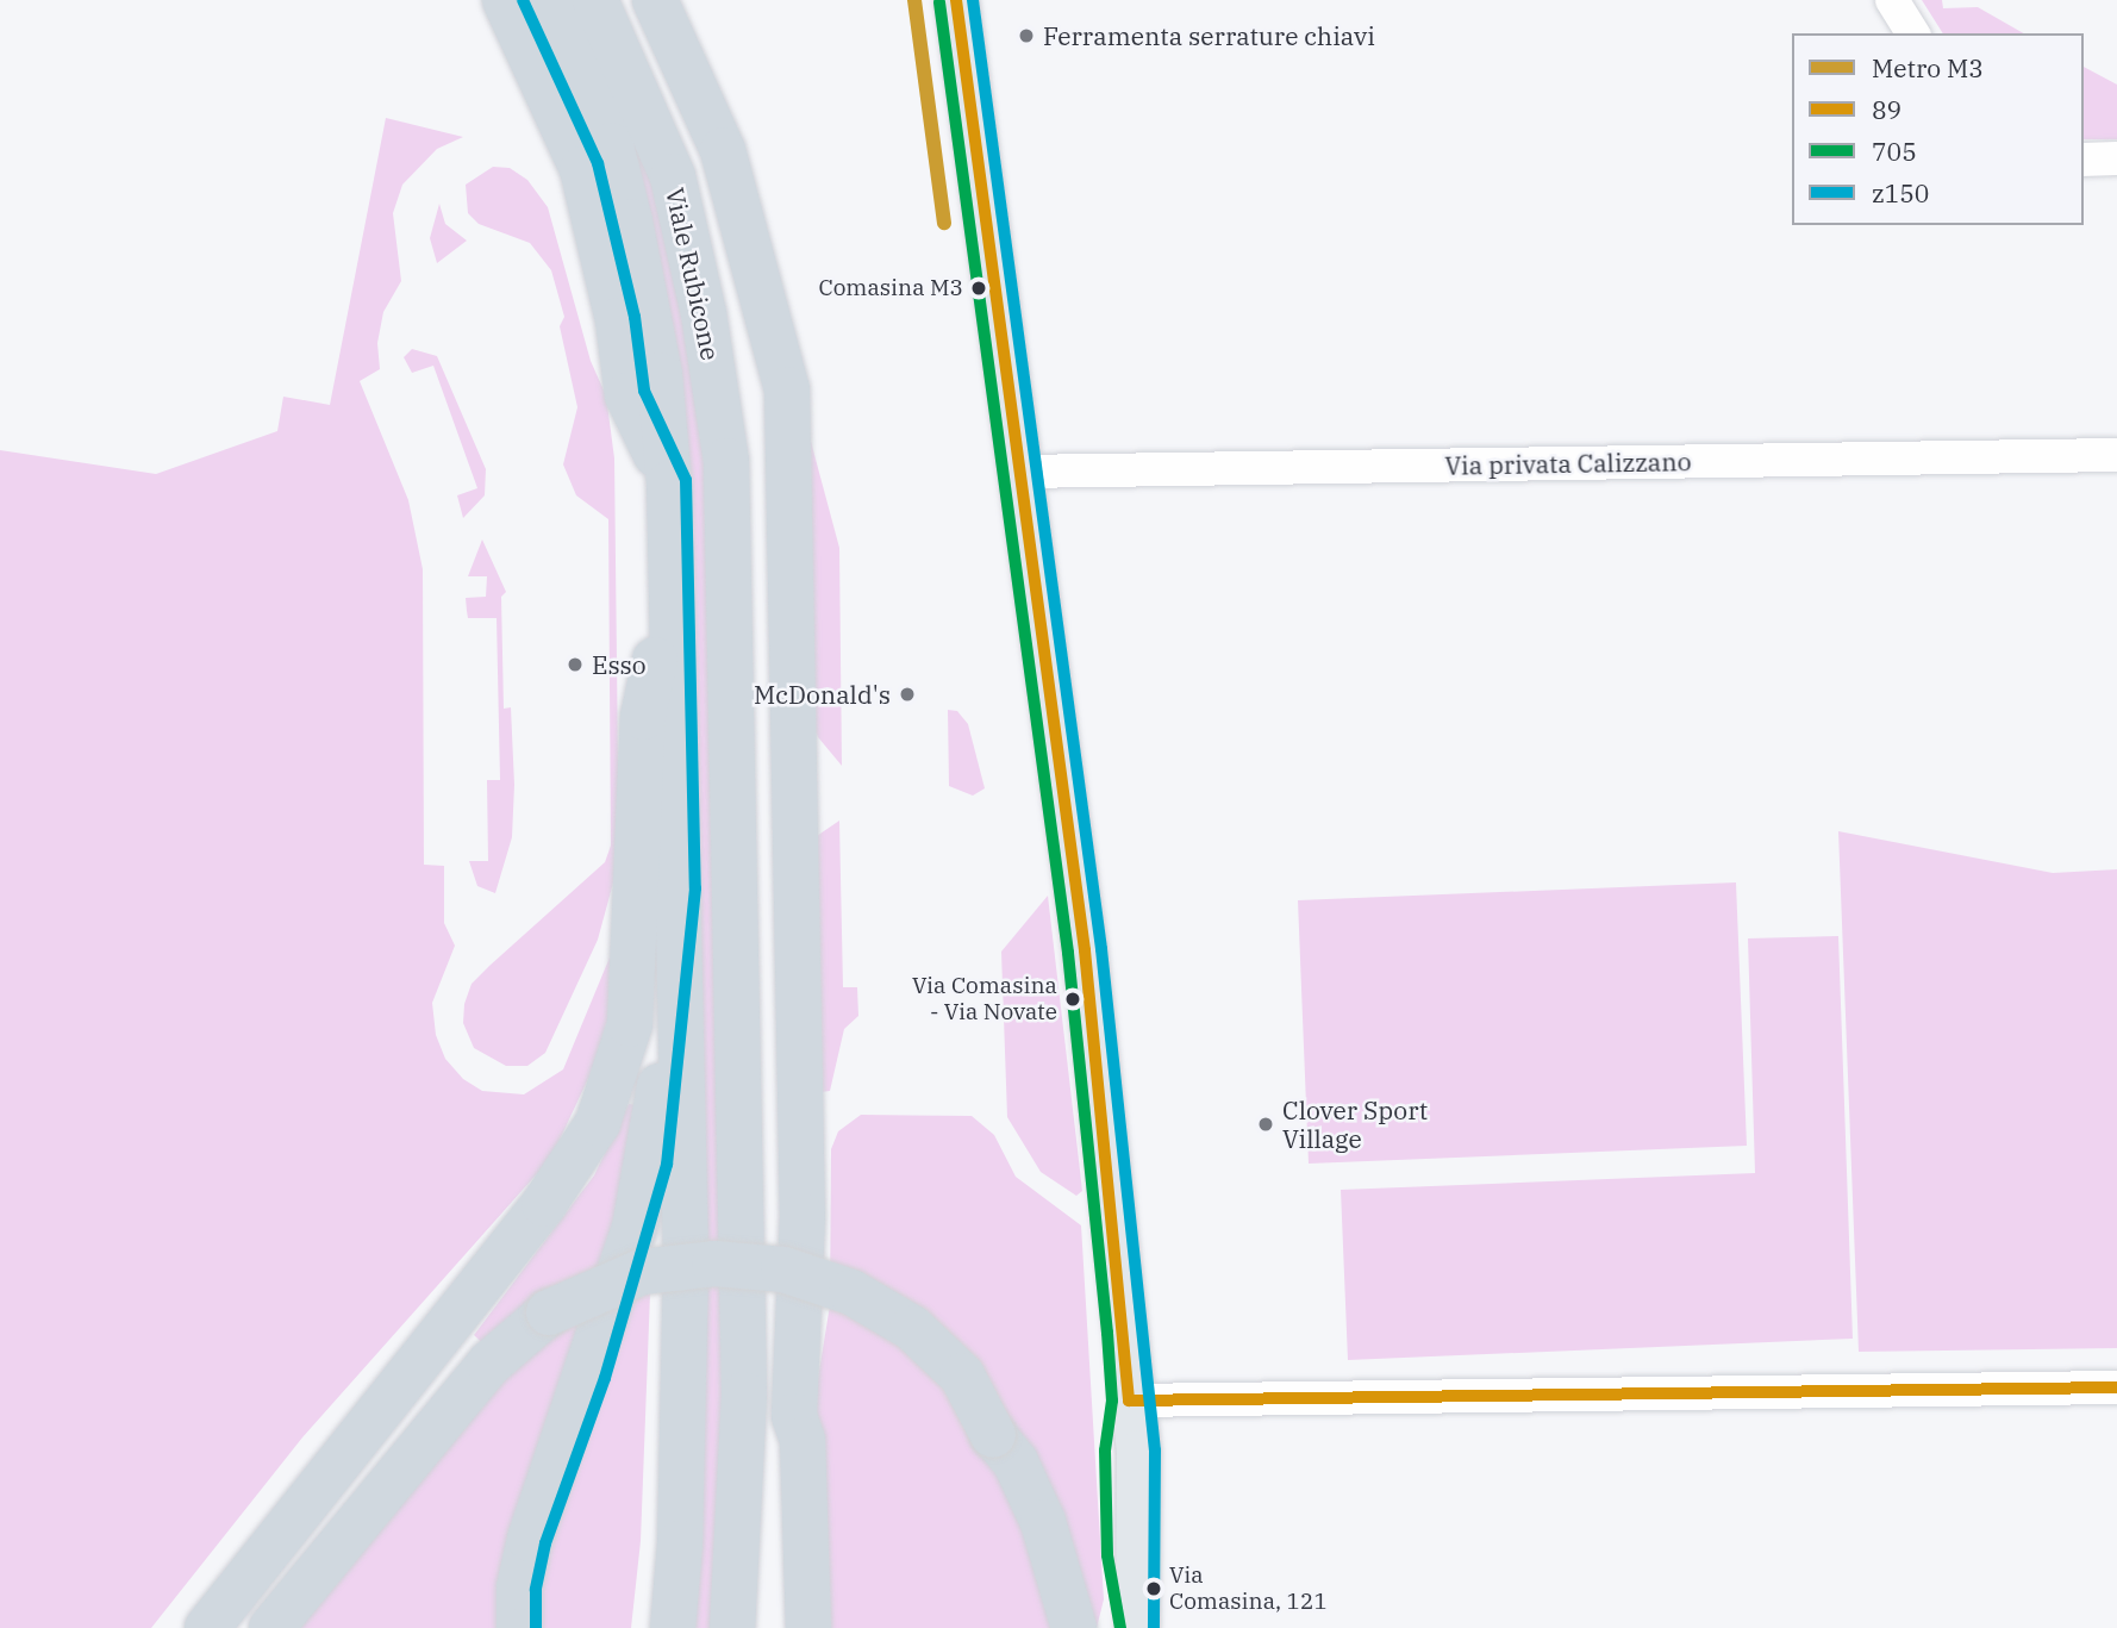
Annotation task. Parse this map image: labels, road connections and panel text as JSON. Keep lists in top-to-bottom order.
{
  "streets": {
    "highway": ["Viale Rubicone"],
    "street": ["Via privata Calizzano"]
  },
  "places": [
    "Ferramenta serrature chiavi",
    "Comasina M3",
    "Esso",
    "McDonald's",
    "Via Comasina - Via Novate",
    "Clover Sport Village",
    "Via Comasina, 121"
  ],
  "lines": [
    "metro line M3",
    "transit line 89",
    "transit line z150",
    "transit line 705"
  ],
  "legend": [
    "Metro M3",
    "89",
    "705",
    "z150"
  ]
}
